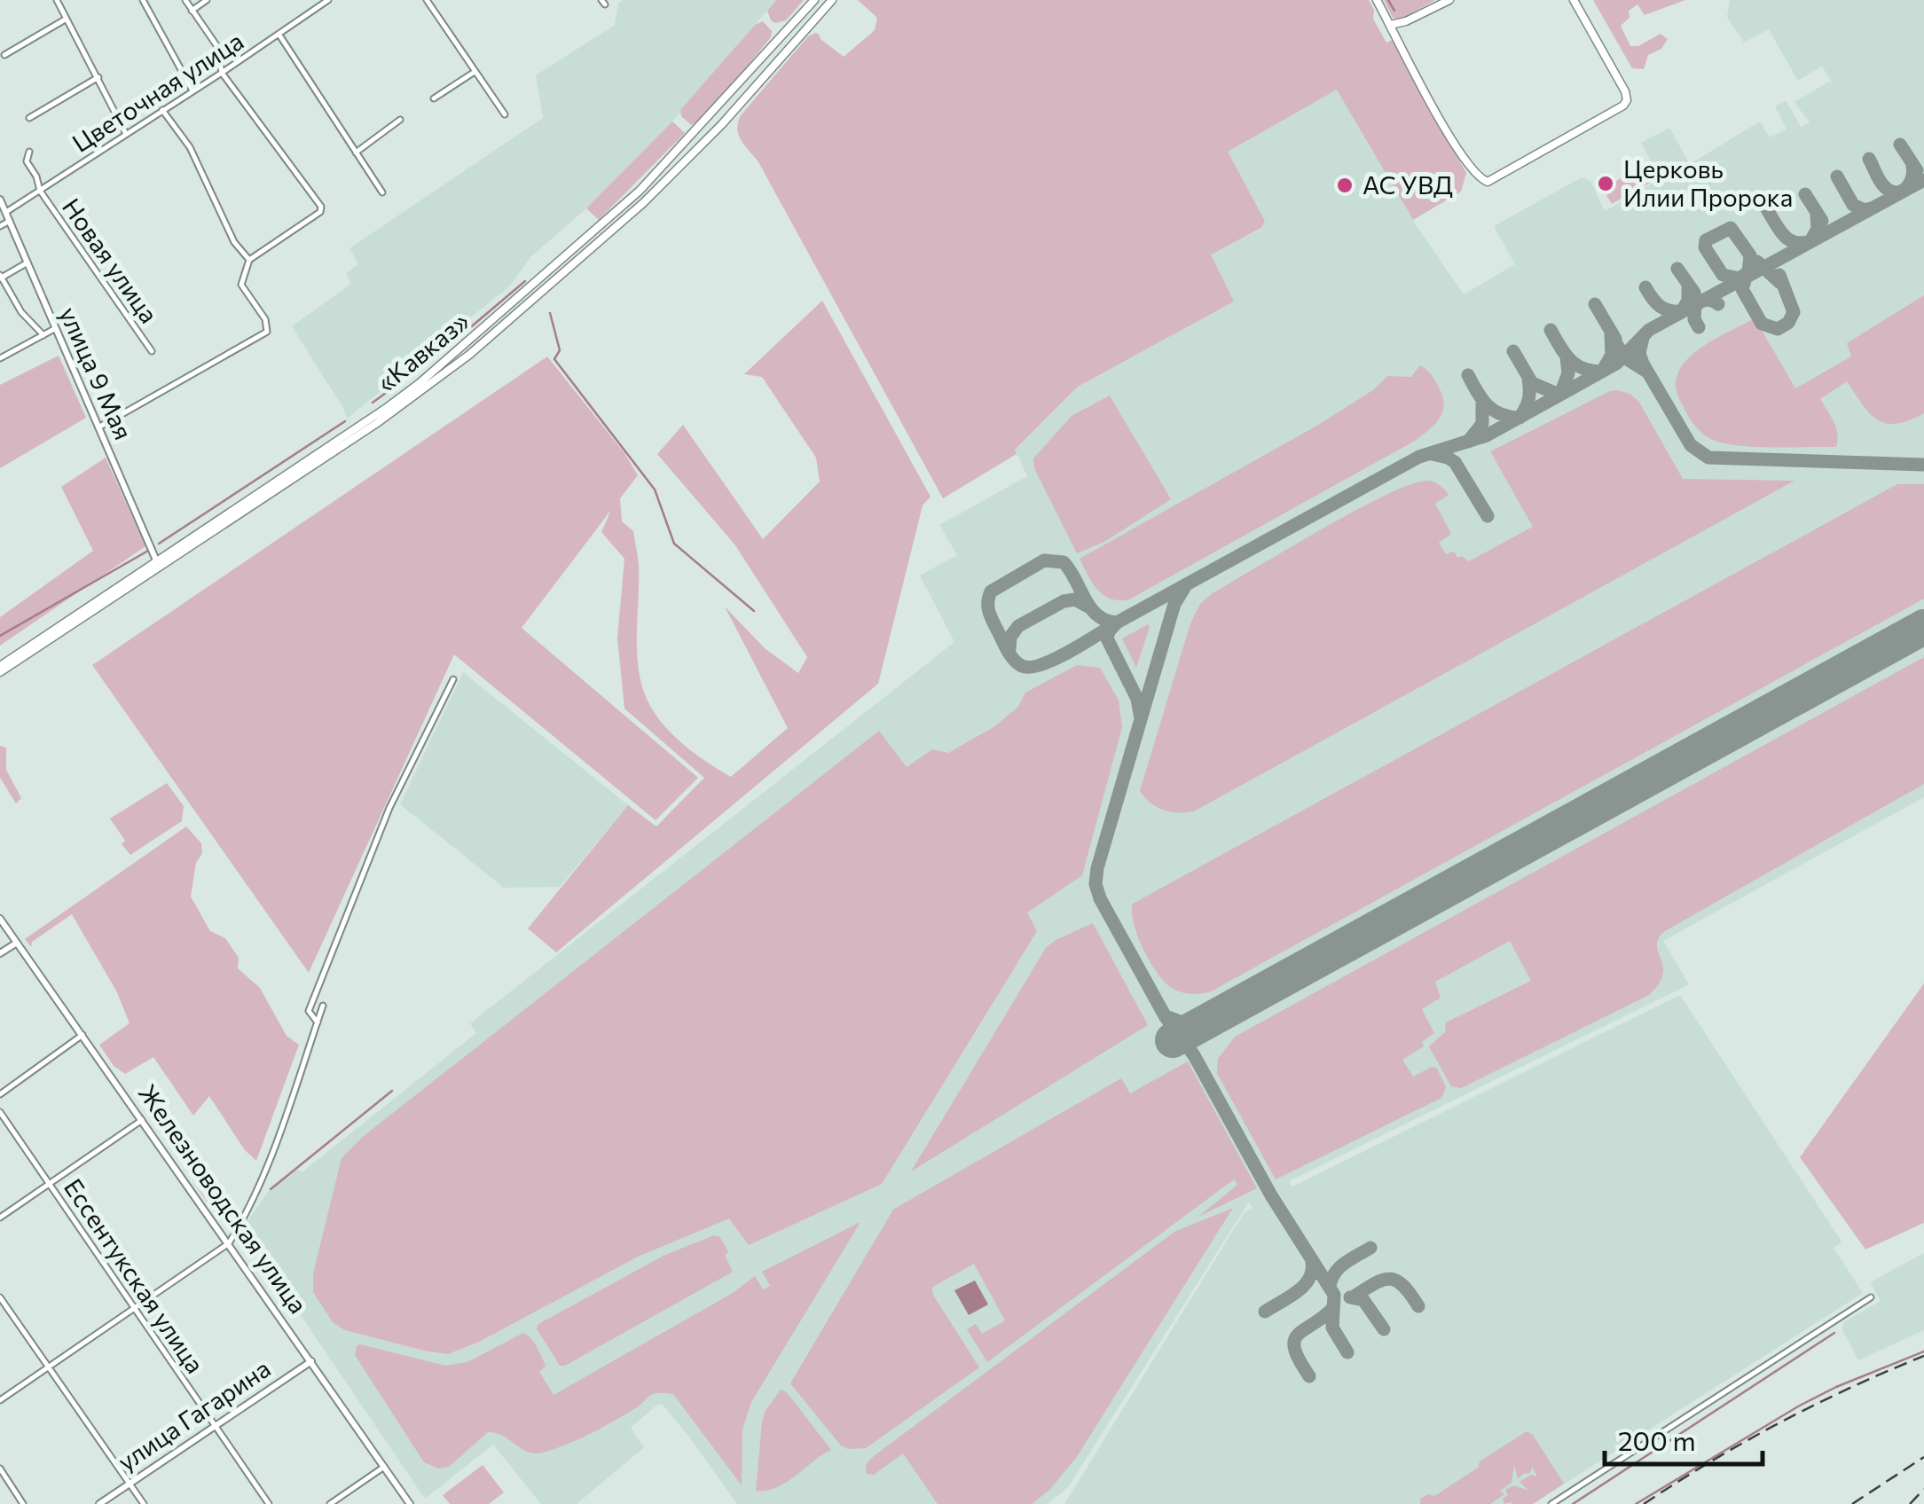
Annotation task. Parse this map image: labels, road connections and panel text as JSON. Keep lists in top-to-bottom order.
{
  "streets": {
    "main road": [
      "«Кавказ»",
      "улица 9 Мая",
      "Железноводская улица",
      "улица Гагарина"
    ],
    "street": ["Цветочная улица", "Новая улица", "Ессентукская улица"]
  },
  "crossings": [
    ["Цветочная улица", "Новая улица"],
    ["Цветочная улица", "улица 9 Мая"],
    ["«Кавказ»", "улица 9 Мая"],
    ["Железноводская улица", "улица Гагарина"],
    ["Ессентукская улица", "улица Гагарина"]
  ],
  "places": ["Церковь Илии Пророка", "АС УВД"],
  "scale_bar": "200 m"
}
